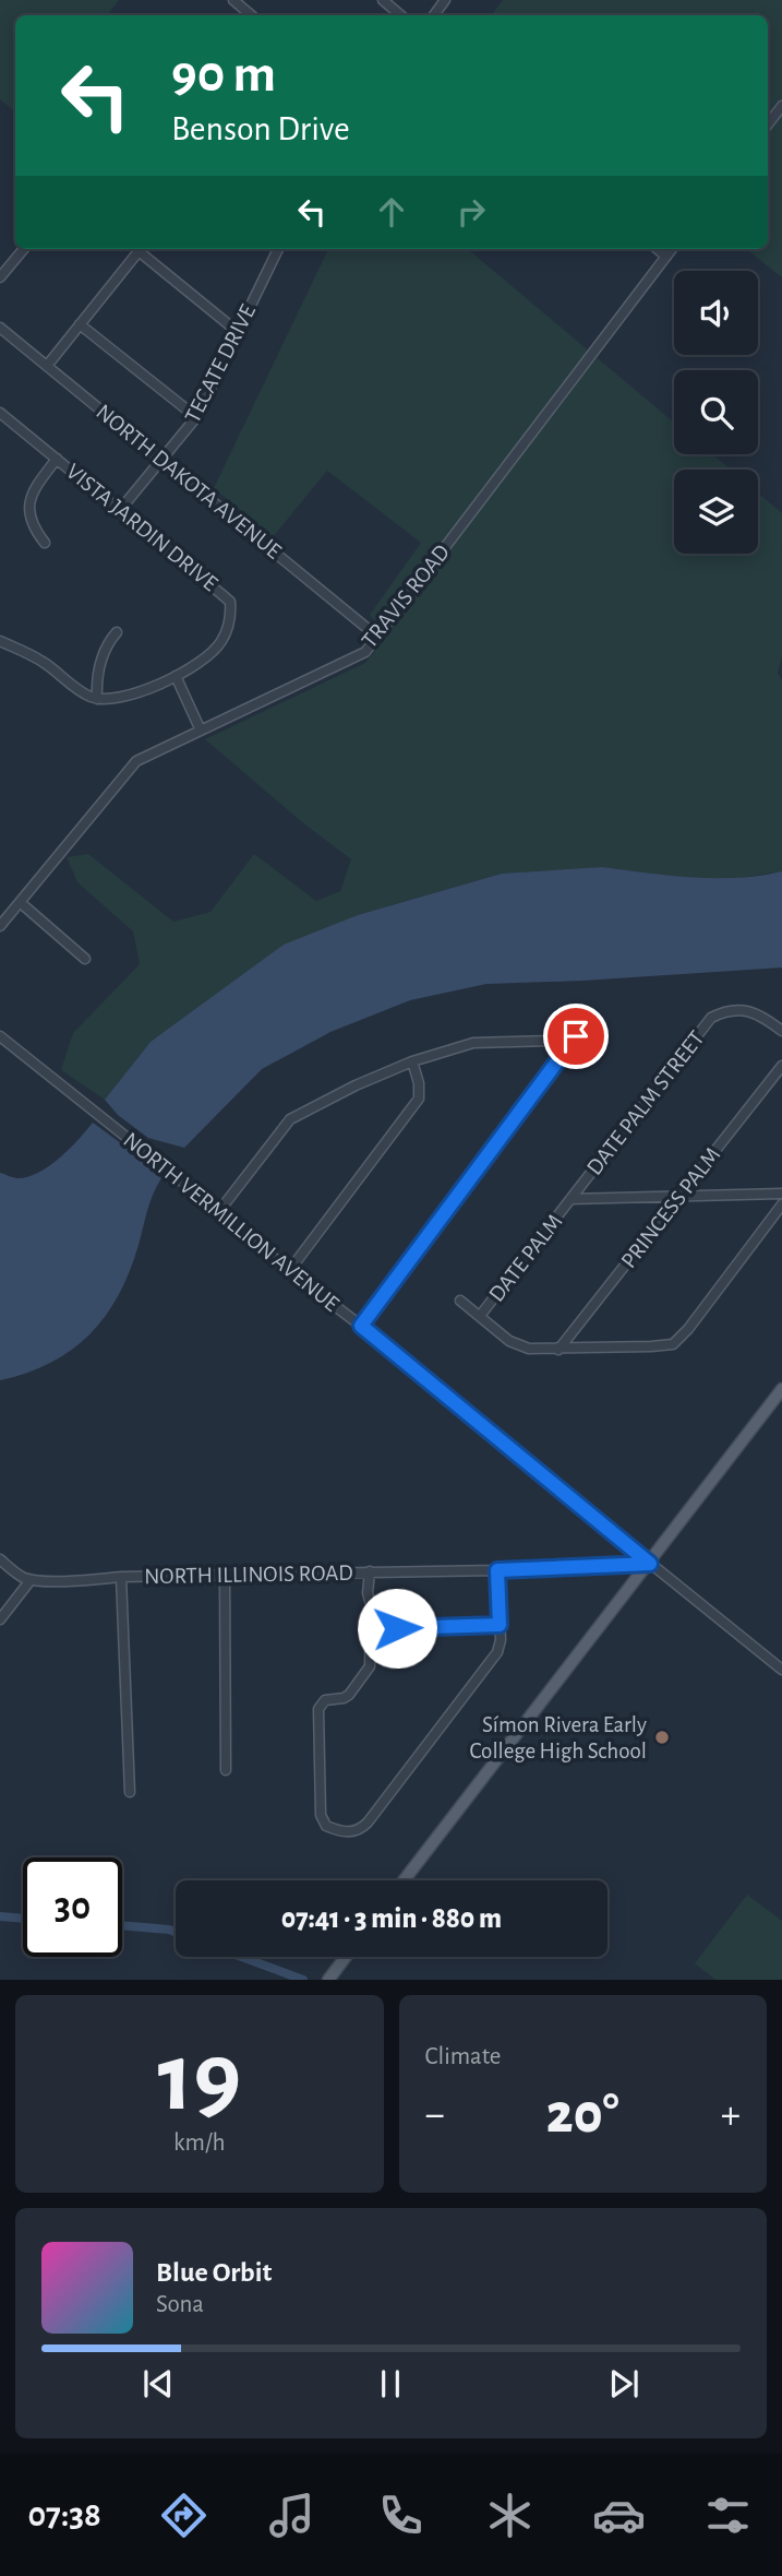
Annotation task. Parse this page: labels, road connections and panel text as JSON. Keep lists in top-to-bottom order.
{
  "streets": {
    "street": [
      "TECATE DRIVE",
      "NORTH DAKOTA AVENUE",
      "VISTA JARDIN DRIVE",
      "TRAVIS ROAD",
      "DATE PALM STREET",
      "PRINCESS PALM",
      "NORTH VERMILLION AVENUE",
      "DATE PALM",
      "NORTH ILLINOIS ROAD"
    ]
  },
  "crossings": [
    ["TECATE DRIVE", "NORTH DAKOTA AVENUE"],
    ["TECATE DRIVE", "VISTA JARDIN DRIVE"],
    ["NORTH DAKOTA AVENUE", "TRAVIS ROAD"],
    ["DATE PALM STREET", "DATE PALM"],
    ["NORTH VERMILLION AVENUE", "NORTH ILLINOIS ROAD"]
  ],
  "places": ["Símon Rivera Early College High School"],
  "page": {
    "turn": ["90 m", "Benson Drive"],
    "limit": "30",
    "trip": "07:41 · 3 min · 880 m",
    "tile": [
      ["19", "km/h"],
      "Climate"
    ],
    "heat": ["−", "20°", "+"],
    "song": ["Blue Orbit", "Sona"],
    "tabs": "07:38"
  }
}
